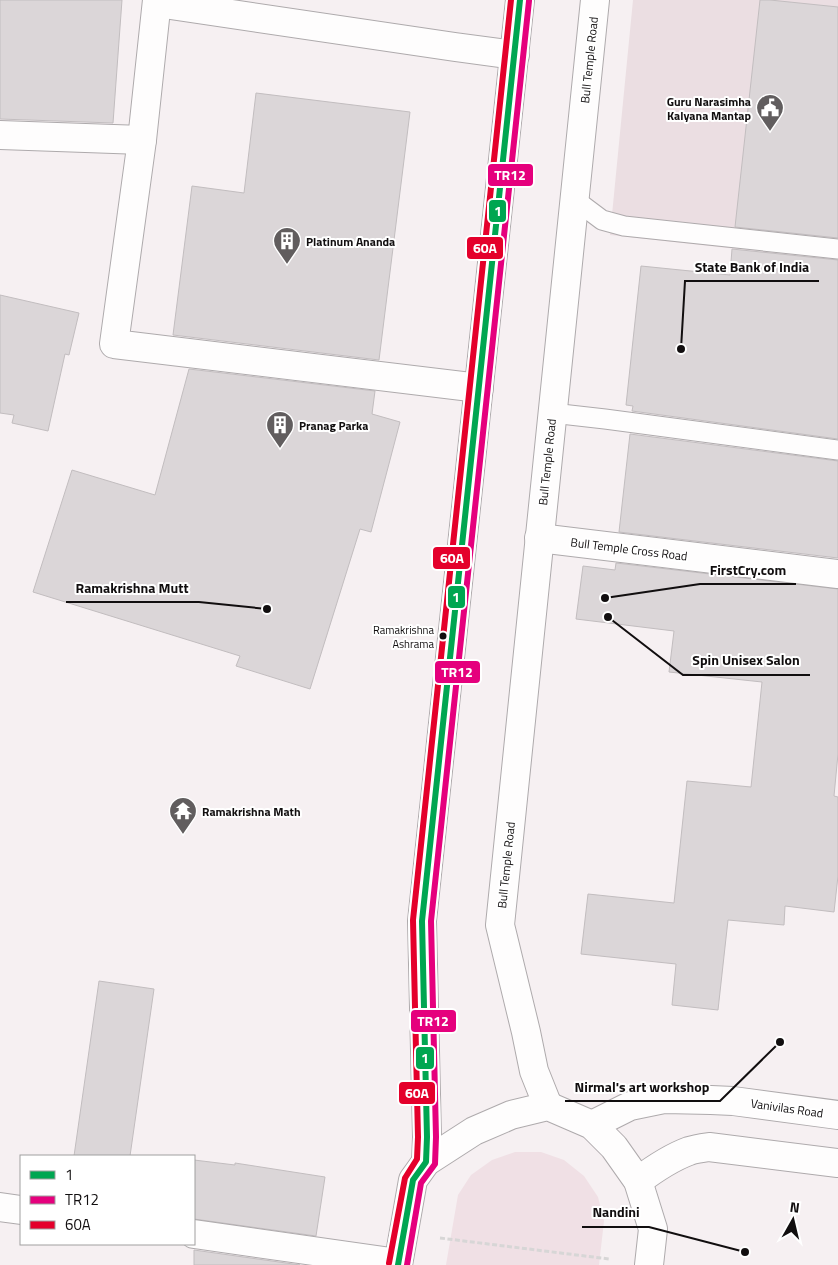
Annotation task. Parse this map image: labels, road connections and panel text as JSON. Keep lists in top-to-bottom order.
{
  "streets": {
    "main road": ["Bull Temple Road", "Bull Temple Cross Road", "Vanivilas Road"]
  },
  "crossings": [
    ["Bull Temple Road", "Bull Temple Cross Road"]
  ],
  "places": {
    "public building": ["Guru Narasimha Kalyana Mantap"],
    "building": ["Platinum Ananda", "Pranag Parka"],
    "other": [
      "State Bank of India",
      "FirstCry.com",
      "Ramakrishna Mutt",
      "Spin Unisex Salon",
      "Ramakrishna Ashrama",
      "Nirmal's art workshop",
      "Nandini"
    ],
    "temple": ["Ramakrishna Math"]
  },
  "lines": ["transit line 1", "transit line 60A", "transit line TR12"],
  "legend": ["1", "TR12", "60A"],
  "north": "top"
}
